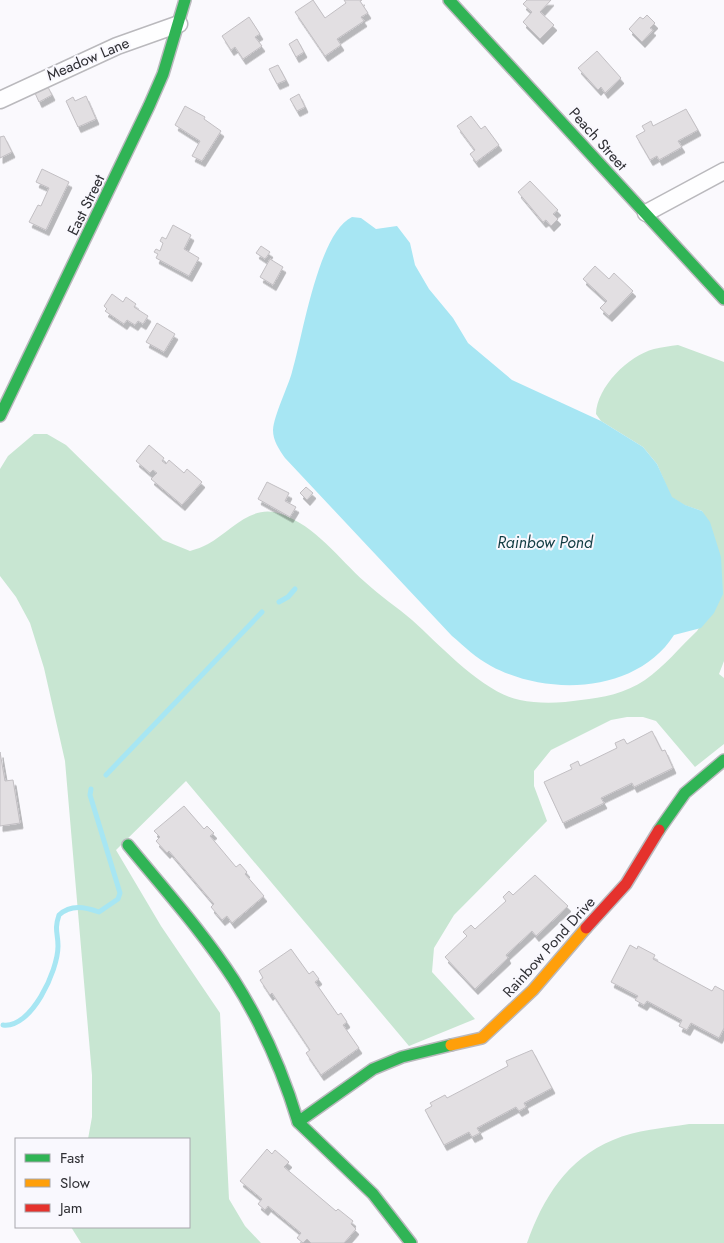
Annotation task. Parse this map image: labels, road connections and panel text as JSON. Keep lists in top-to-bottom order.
{
  "streets": {
    "street": [
      "Meadow Lane",
      "Peach Street",
      "East Street",
      "Rainbow Pond Drive"
    ]
  },
  "crossings": [
    ["Meadow Lane", "East Street"]
  ],
  "water": ["Rainbow Pond"],
  "legend": ["Fast", "Slow", "Jam"]
}
